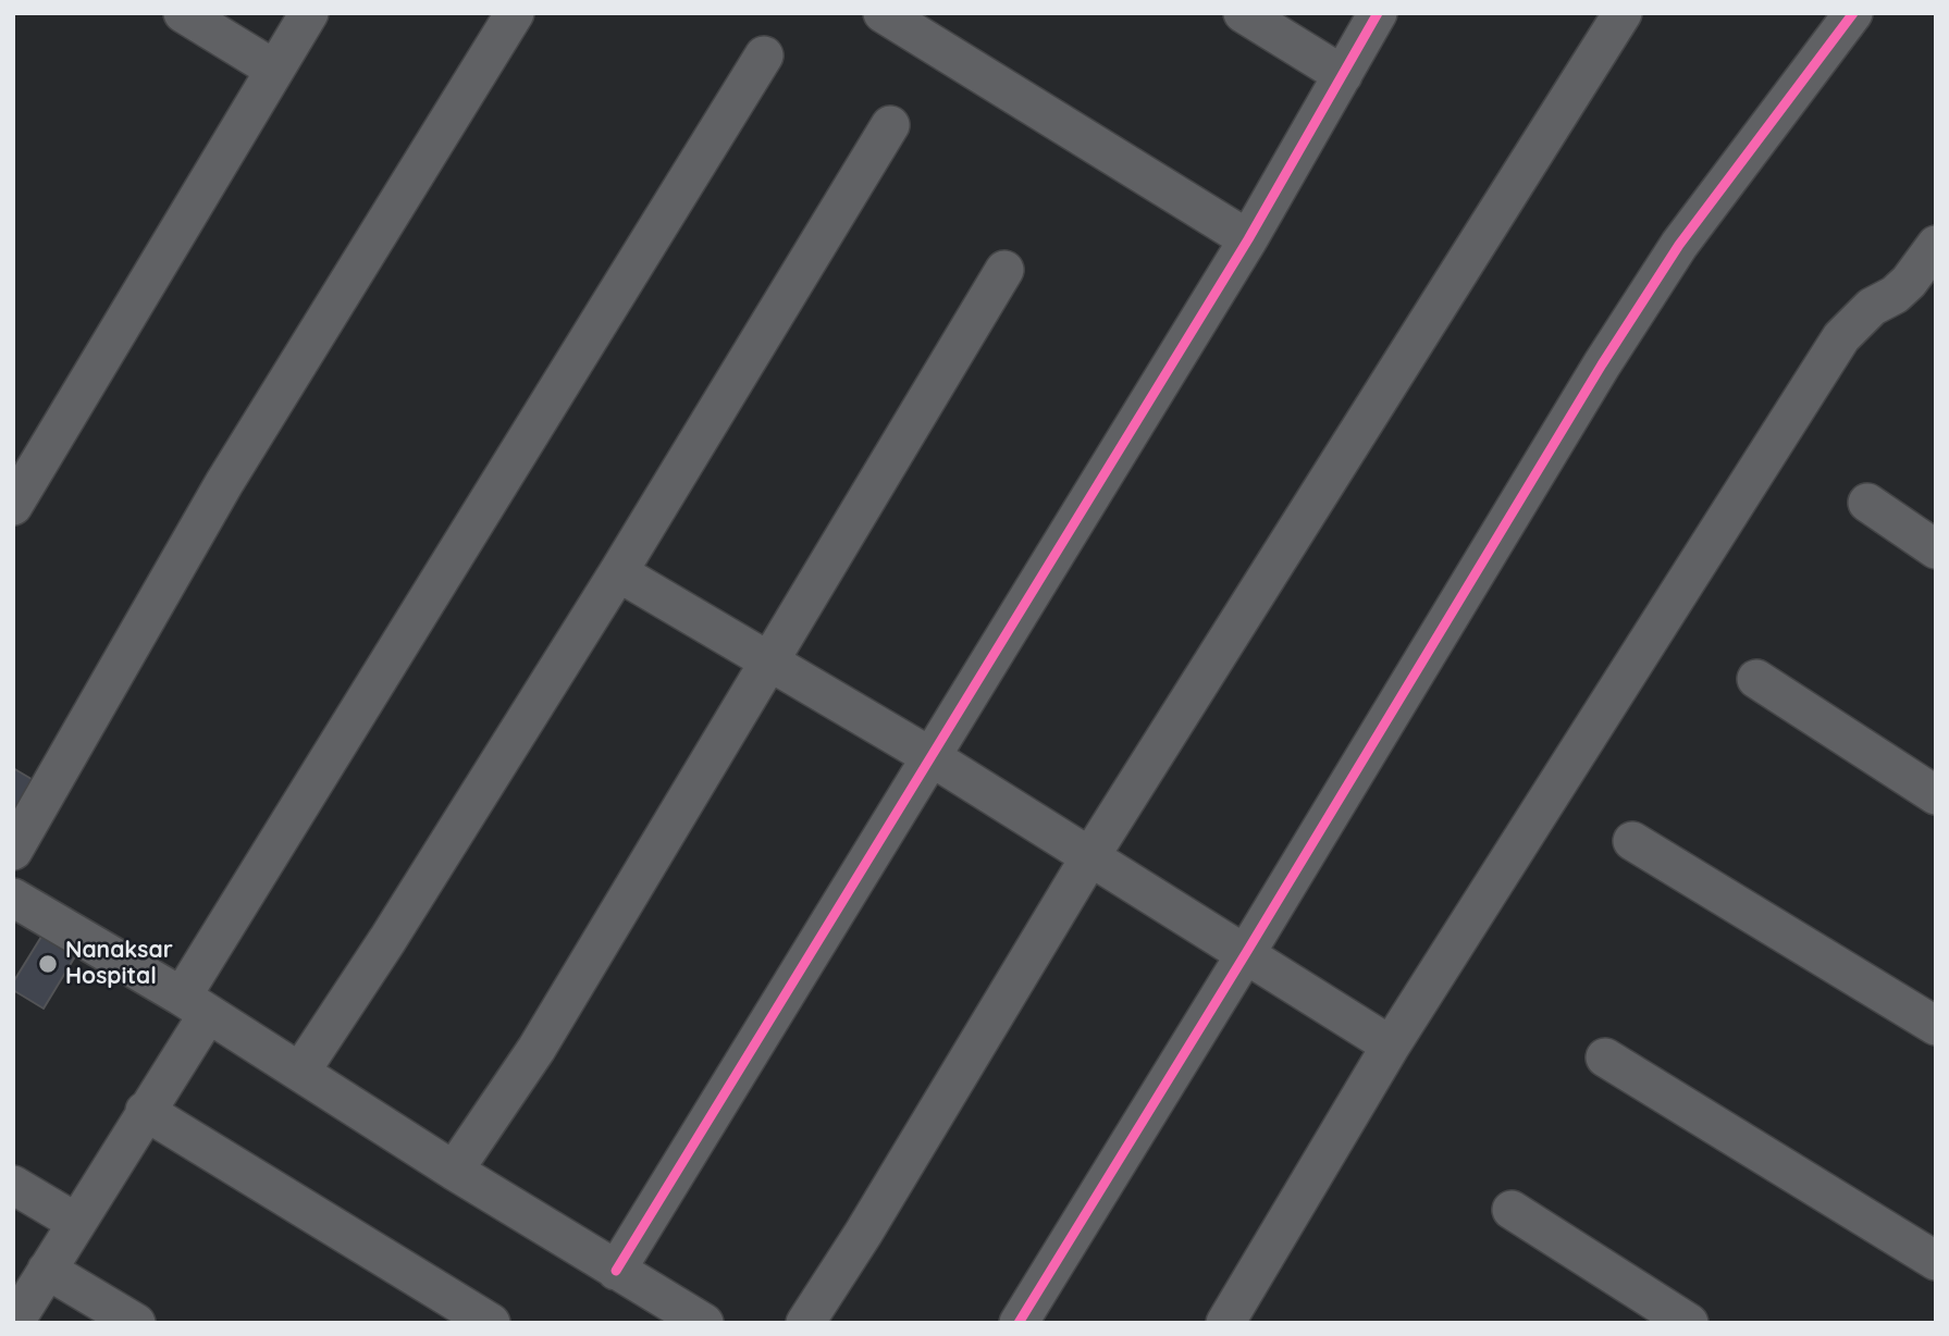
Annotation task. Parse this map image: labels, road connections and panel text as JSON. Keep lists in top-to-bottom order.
{
  "places": ["Nanaksar Hospital"]
}
